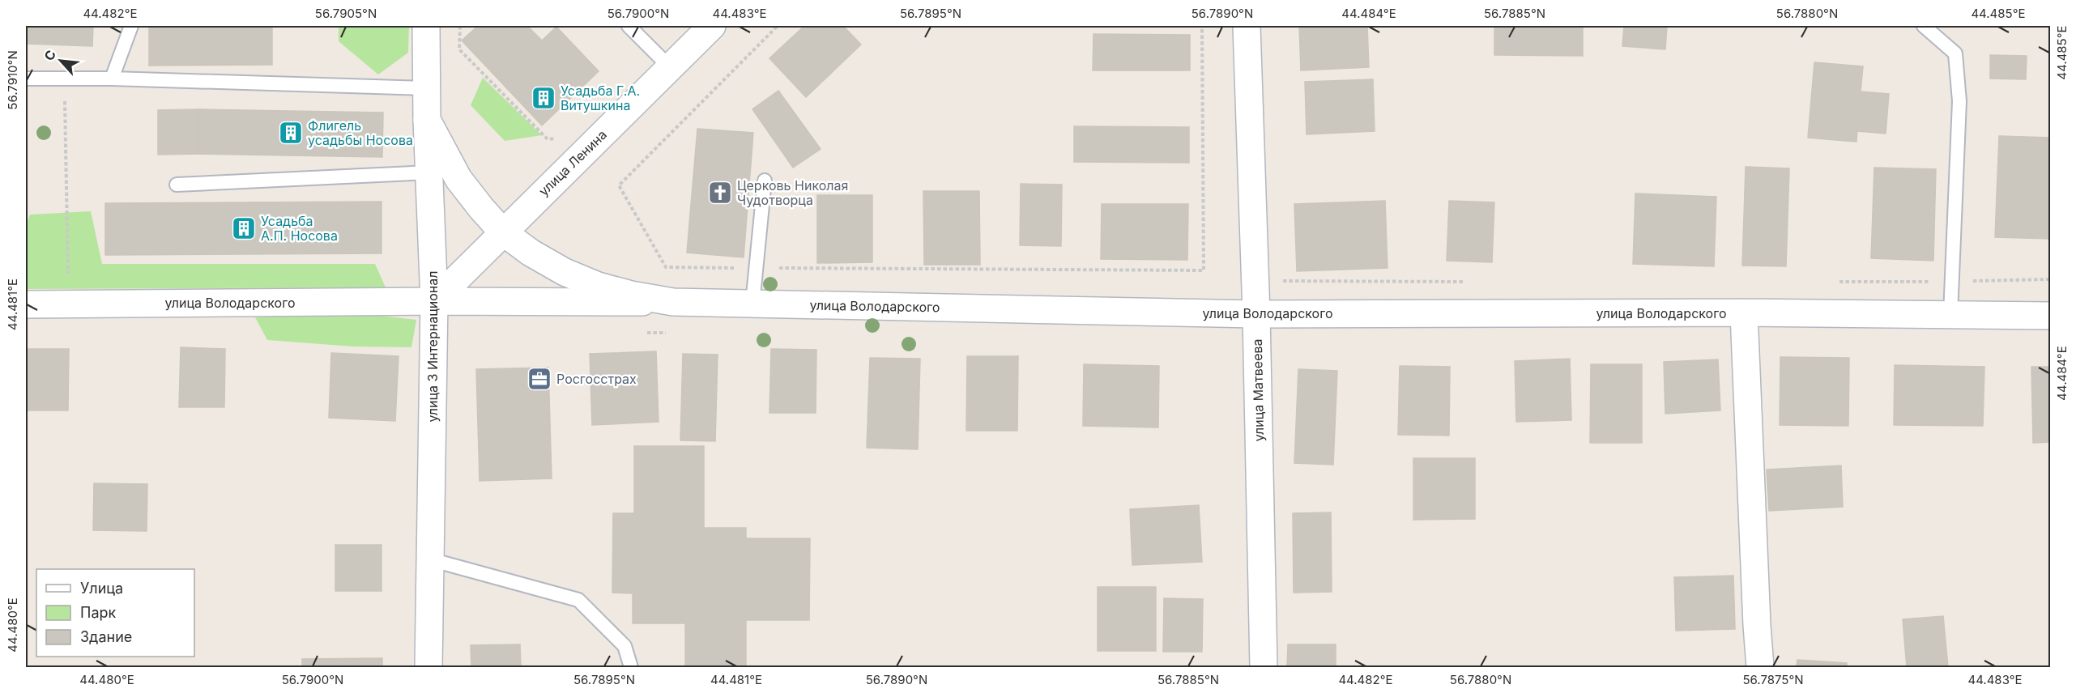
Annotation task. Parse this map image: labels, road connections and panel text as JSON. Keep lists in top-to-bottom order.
{
  "streets": {
    "street": [
      "улица Ленина",
      "улица Володарского",
      "улица 3 Интернационал",
      "улица Матвеева"
    ]
  },
  "crossings": [
    ["улица Ленина", "улица Володарского"],
    ["улица Ленина", "улица 3 Интернационал"],
    ["улица Володарского", "улица 3 Интернационал"],
    ["улица Володарского", "улица Матвеева"]
  ],
  "places": {
    "building": ["Усадьба Г.А. Витушкина", "Флигель усадьбы Носова", "Усадьба А.П. Носова"],
    "church": ["Церковь Николая Чудотворца"],
    "office": ["Росгосстрах"]
  },
  "legend": ["Улица", "Парк", "Здание"],
  "north": "top left",
  "coordinates": [
    "44.482°E",
    "56.7905°N",
    "56.7900°N",
    "44.483°E",
    "56.7895°N",
    "56.7890°N",
    "44.484°E",
    "56.7885°N",
    "56.7880°N",
    "44.485°E",
    "56.7910°N",
    "44.481°E",
    "44.480°E",
    "56.7875°N"
  ]
}
